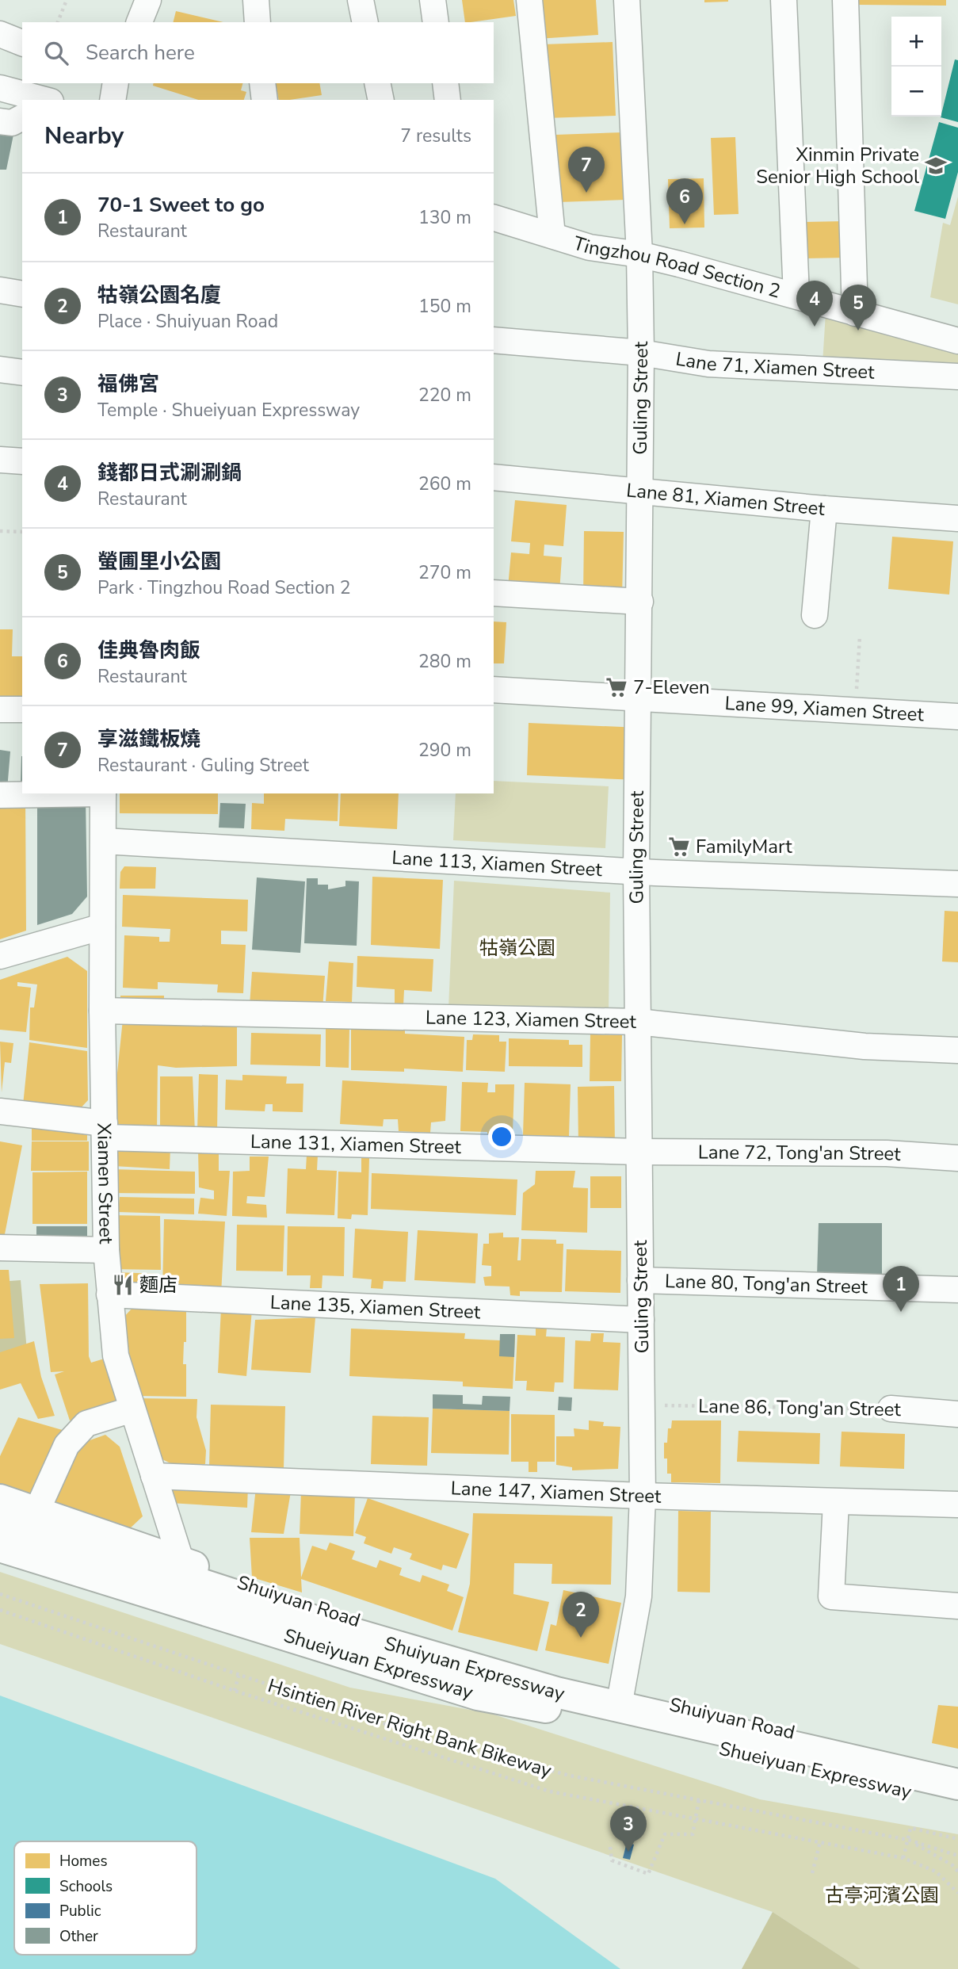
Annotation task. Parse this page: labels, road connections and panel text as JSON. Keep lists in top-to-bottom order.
{
  "streets": {
    "main road": ["Shuiyuan Road", "Shueiyuan Expressway", "Shuiyuan Expressway"],
    "street": [
      "Tingzhou Road Section 2",
      "Lane 71, Xiamen Street",
      "Guling Street",
      "Lane 81, Xiamen Street",
      "Lane 99, Xiamen Street",
      "Lane 113, Xiamen Street",
      "Lane 123, Xiamen Street",
      "Lane 131, Xiamen Street",
      "Lane 72, Tong'an Street",
      "Xiamen Street",
      "Lane 80, Tong'an Street",
      "Lane 135, Xiamen Street",
      "Lane 86, Tong'an Street",
      "Lane 147, Xiamen Street"
    ],
    "path": ["Hsintien River Right Bank Bikeway"]
  },
  "crossings": [
    ["Tingzhou Road Section 2", "Guling Street"],
    ["Lane 71, Xiamen Street", "Guling Street"],
    ["Guling Street", "Lane 81, Xiamen Street"],
    ["Guling Street", "Lane 99, Xiamen Street"],
    ["Guling Street", "Lane 113, Xiamen Street"],
    ["Guling Street", "Lane 123, Xiamen Street"],
    ["Guling Street", "Lane 131, Xiamen Street"],
    ["Guling Street", "Lane 72, Tong'an Street"],
    ["Guling Street", "Lane 80, Tong'an Street"],
    ["Guling Street", "Lane 135, Xiamen Street"],
    ["Guling Street", "Lane 86, Tong'an Street"],
    ["Guling Street", "Lane 147, Xiamen Street"],
    ["Guling Street", "Shuiyuan Road"],
    ["Lane 113, Xiamen Street", "Xiamen Street"],
    ["Lane 123, Xiamen Street", "Xiamen Street"],
    ["Lane 131, Xiamen Street", "Lane 72, Tong'an Street"],
    ["Lane 131, Xiamen Street", "Xiamen Street"],
    ["Xiamen Street", "Lane 135, Xiamen Street"],
    ["Xiamen Street", "Lane 147, Xiamen Street"],
    ["Xiamen Street", "Shuiyuan Road"]
  ],
  "parks": ["牯嶺公園", "古亭河濱公園"],
  "places": {
    "school or university": ["Xinmin Private Senior High School"],
    "supermarket": ["7-Eleven", "FamilyMart"],
    "restaurant": ["麵店"]
  },
  "legend": [
    "Homes",
    "Schools",
    "Public",
    "Other"
  ],
  "page": {
    "map_buttons": ["+", "−"],
    "search": "Search here",
    "heading": ["Nearby", "7 results"],
    "pins": [
      "7",
      "6",
      "4",
      "5",
      "1",
      "2",
      "3"
    ],
    "list": [
      {
        "mark": "1",
        "name": "70-1 Sweet to go",
        "note": "Restaurant",
        "value": "130 m"
      },
      {
        "mark": "2",
        "name": "牯嶺公園名廈",
        "note": "Place · Shuiyuan Road",
        "value": "150 m"
      },
      {
        "mark": "3",
        "name": "福佛宮",
        "note": "Temple · Shueiyuan Expressway",
        "value": "220 m"
      },
      {
        "mark": "4",
        "name": "錢都日式涮涮鍋",
        "note": "Restaurant",
        "value": "260 m"
      },
      {
        "mark": "5",
        "name": "螢圃里小公園",
        "note": "Park · Tingzhou Road Section 2",
        "value": "270 m"
      },
      {
        "mark": "6",
        "name": "佳典魯肉飯",
        "note": "Restaurant",
        "value": "280 m"
      },
      {
        "mark": "7",
        "name": "享滋鐵板燒",
        "note": "Restaurant · Guling Street",
        "value": "290 m"
      }
    ]
  }
}
